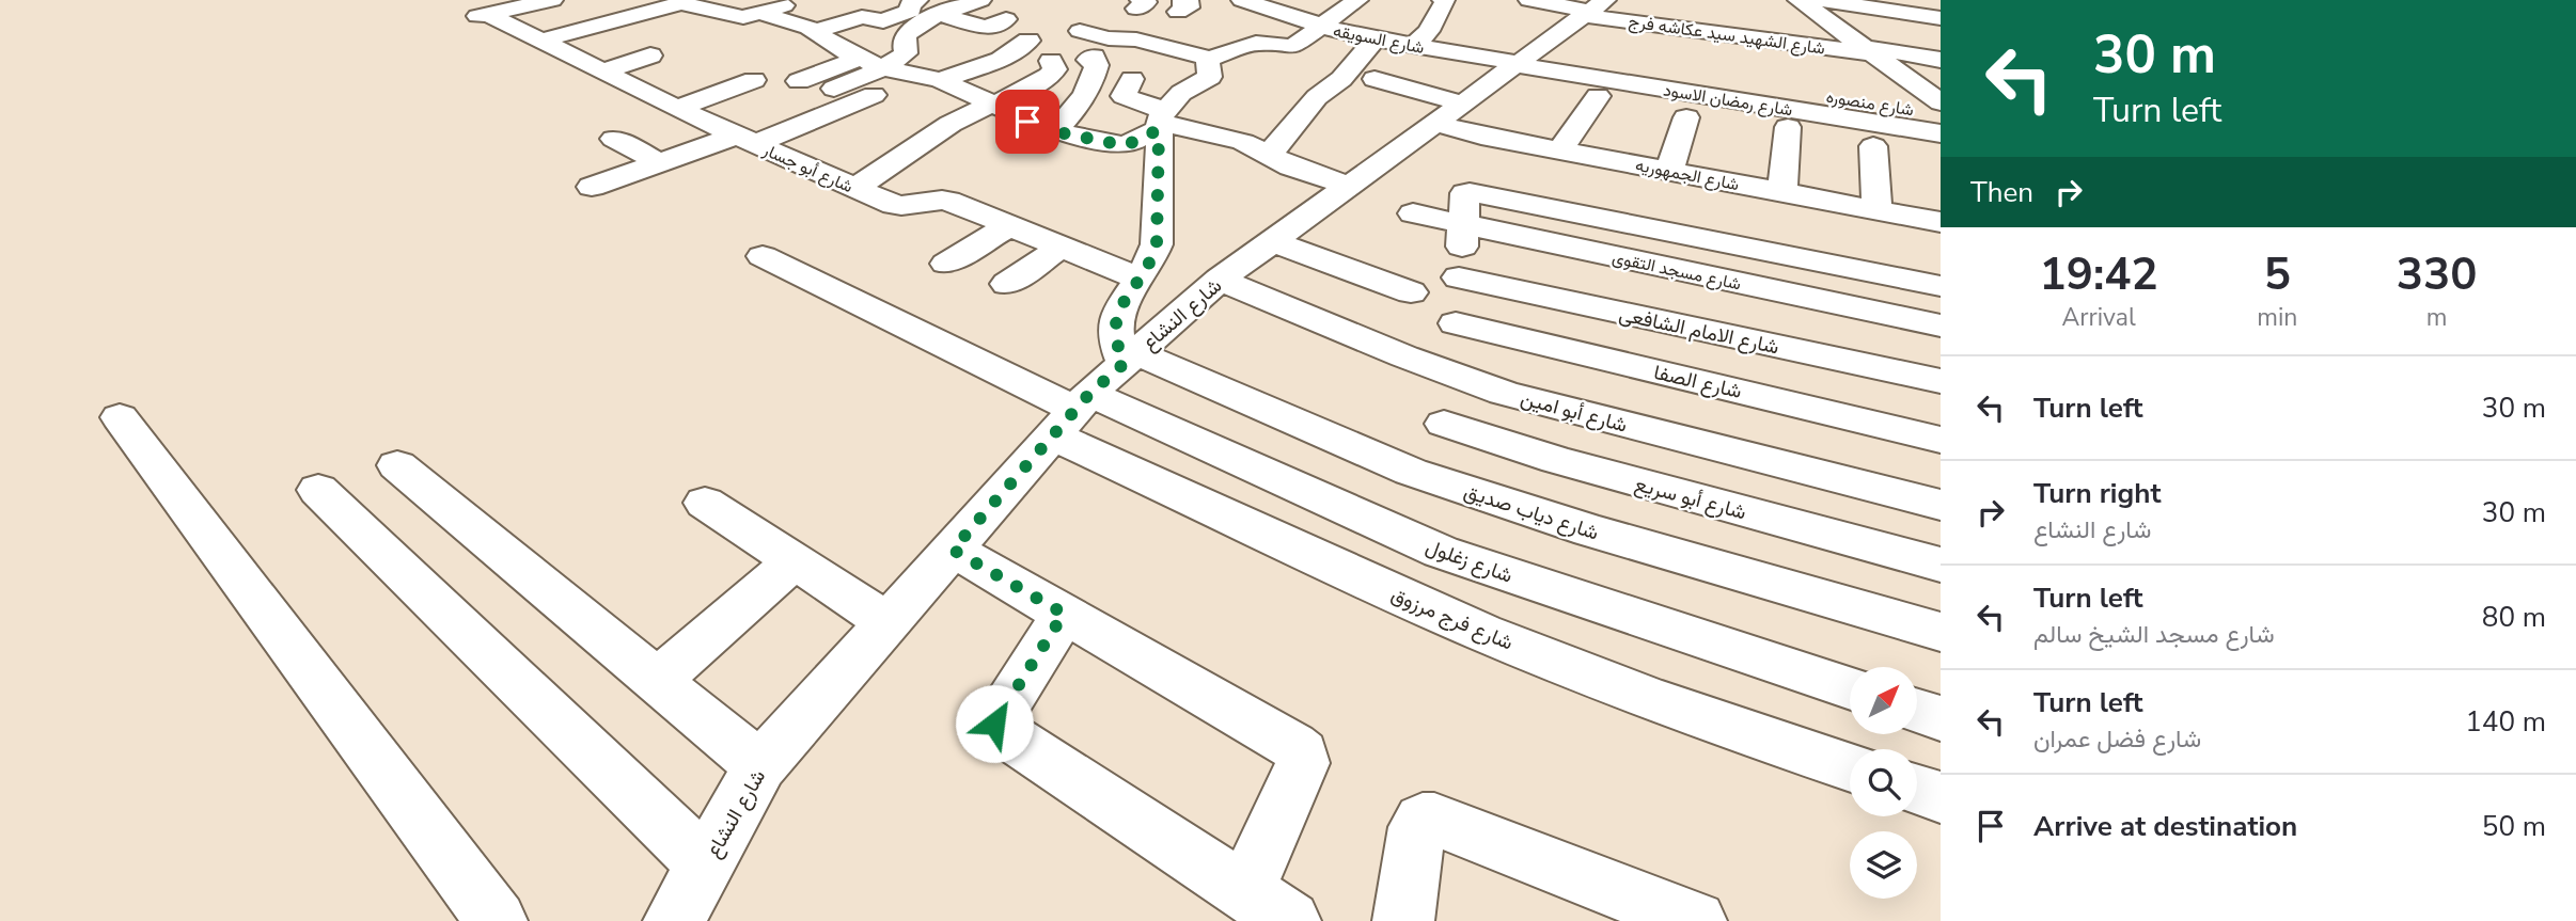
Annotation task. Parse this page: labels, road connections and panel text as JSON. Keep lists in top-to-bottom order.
{
  "streets": {
    "street": [
      "شارع الشهيد سيد عكاشه فرج",
      "شارع السويقه",
      "شارع رمضان الاسود",
      "شارع منصوره",
      "شارع أبو جسار",
      "شارع الجمهوريه",
      "شارع مسجد التقوى",
      "شارع النشاع",
      "شارع الامام الشافعى",
      "شارع الصفا",
      "شارع أبو امين",
      "شارع أبو سريع",
      "شارع دياب صديق",
      "شارع زغلول",
      "شارع فرج مرزوق"
    ]
  },
  "crossings": [
    ["شارع الشهيد سيد عكاشه فرج", "شارع النشاع"],
    ["شارع السويقه", "شارع رمضان الاسود"],
    ["شارع السويقه", "شارع منصوره"],
    ["شارع السويقه", "شارع النشاع"],
    ["شارع رمضان الاسود", "شارع منصوره"],
    ["شارع رمضان الاسود", "شارع النشاع"],
    ["شارع منصوره", "شارع النشاع"],
    ["شارع الجمهوريه", "شارع النشاع"],
    ["شارع مسجد التقوى", "شارع الامام الشافعى"],
    ["شارع النشاع", "شارع أبو امين"],
    ["شارع النشاع", "شارع دياب صديق"],
    ["شارع النشاع", "شارع زغلول"],
    ["شارع النشاع", "شارع فرج مرزوق"],
    ["شارع زغلول", "شارع فرج مرزوق"]
  ],
  "north": "top right",
  "page": {
    "turn": ["30 m", "Turn left"],
    "then": "Then",
    "eta": [
      "19:42",
      "Arrival",
      "5",
      "min",
      "330",
      "m"
    ],
    "list": [
      {
        "name": "Turn left",
        "value": "30 m"
      },
      {
        "name": "Turn right",
        "note": "شارع النشاع",
        "value": "30 m"
      },
      {
        "name": "Turn left",
        "note": "شارع مسجد الشيخ سالم",
        "value": "80 m"
      },
      {
        "name": "Turn left",
        "note": "شارع فضل عمران",
        "value": "140 m"
      },
      {
        "name": "Arrive at destination",
        "value": "50 m"
      }
    ]
  }
}
